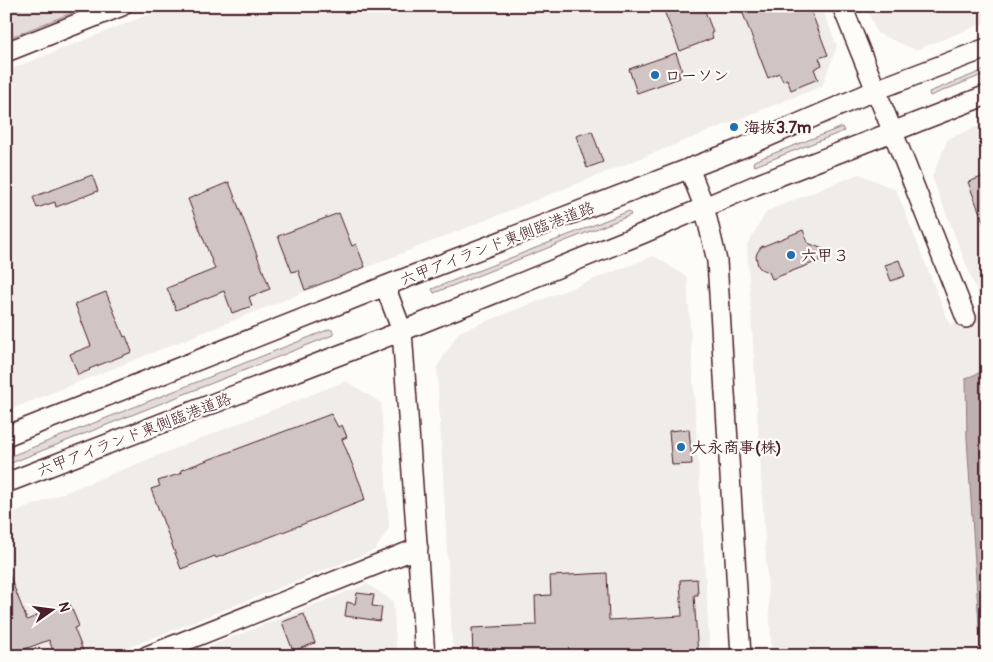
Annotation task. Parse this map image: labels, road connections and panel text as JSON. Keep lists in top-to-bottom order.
{
  "streets": {
    "street": ["六甲アイランド東側臨港道路"]
  },
  "places": [
    "ローソン",
    "海抜3.7m",
    "六甲３",
    "大永商事(株)"
  ],
  "north": "right"
}
